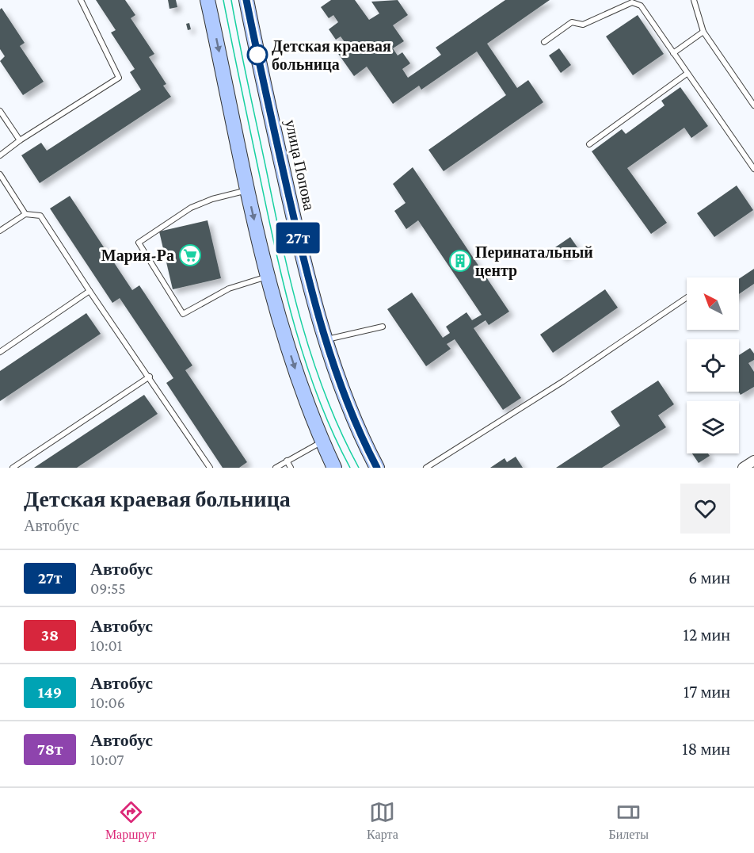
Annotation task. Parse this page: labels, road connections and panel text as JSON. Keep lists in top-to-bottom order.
{
  "streets": {
    "main road": ["улица Попова"]
  },
  "places": {
    "other": ["Детская краевая больница"],
    "supermarket": ["Мария-Ра"],
    "building": ["Перинатальный центр"]
  },
  "lines": ["bus line 27т"],
  "north": "top left",
  "page": {
    "on_map": "27т",
    "heading": ["Детская краевая больница", "Автобус"],
    "list": [
      {
        "mark": "27т",
        "name": "Автобус",
        "note": "09:55",
        "value": "6 мин"
      },
      {
        "mark": "38",
        "name": "Автобус",
        "note": "10:01",
        "value": "12 мин"
      },
      {
        "mark": "149",
        "name": "Автобус",
        "note": "10:06",
        "value": "17 мин"
      },
      {
        "mark": "78т",
        "name": "Автобус",
        "note": "10:07",
        "value": "18 мин"
      }
    ],
    "tabs": ["Маршрут", "Карта", "Билеты"]
  }
}
